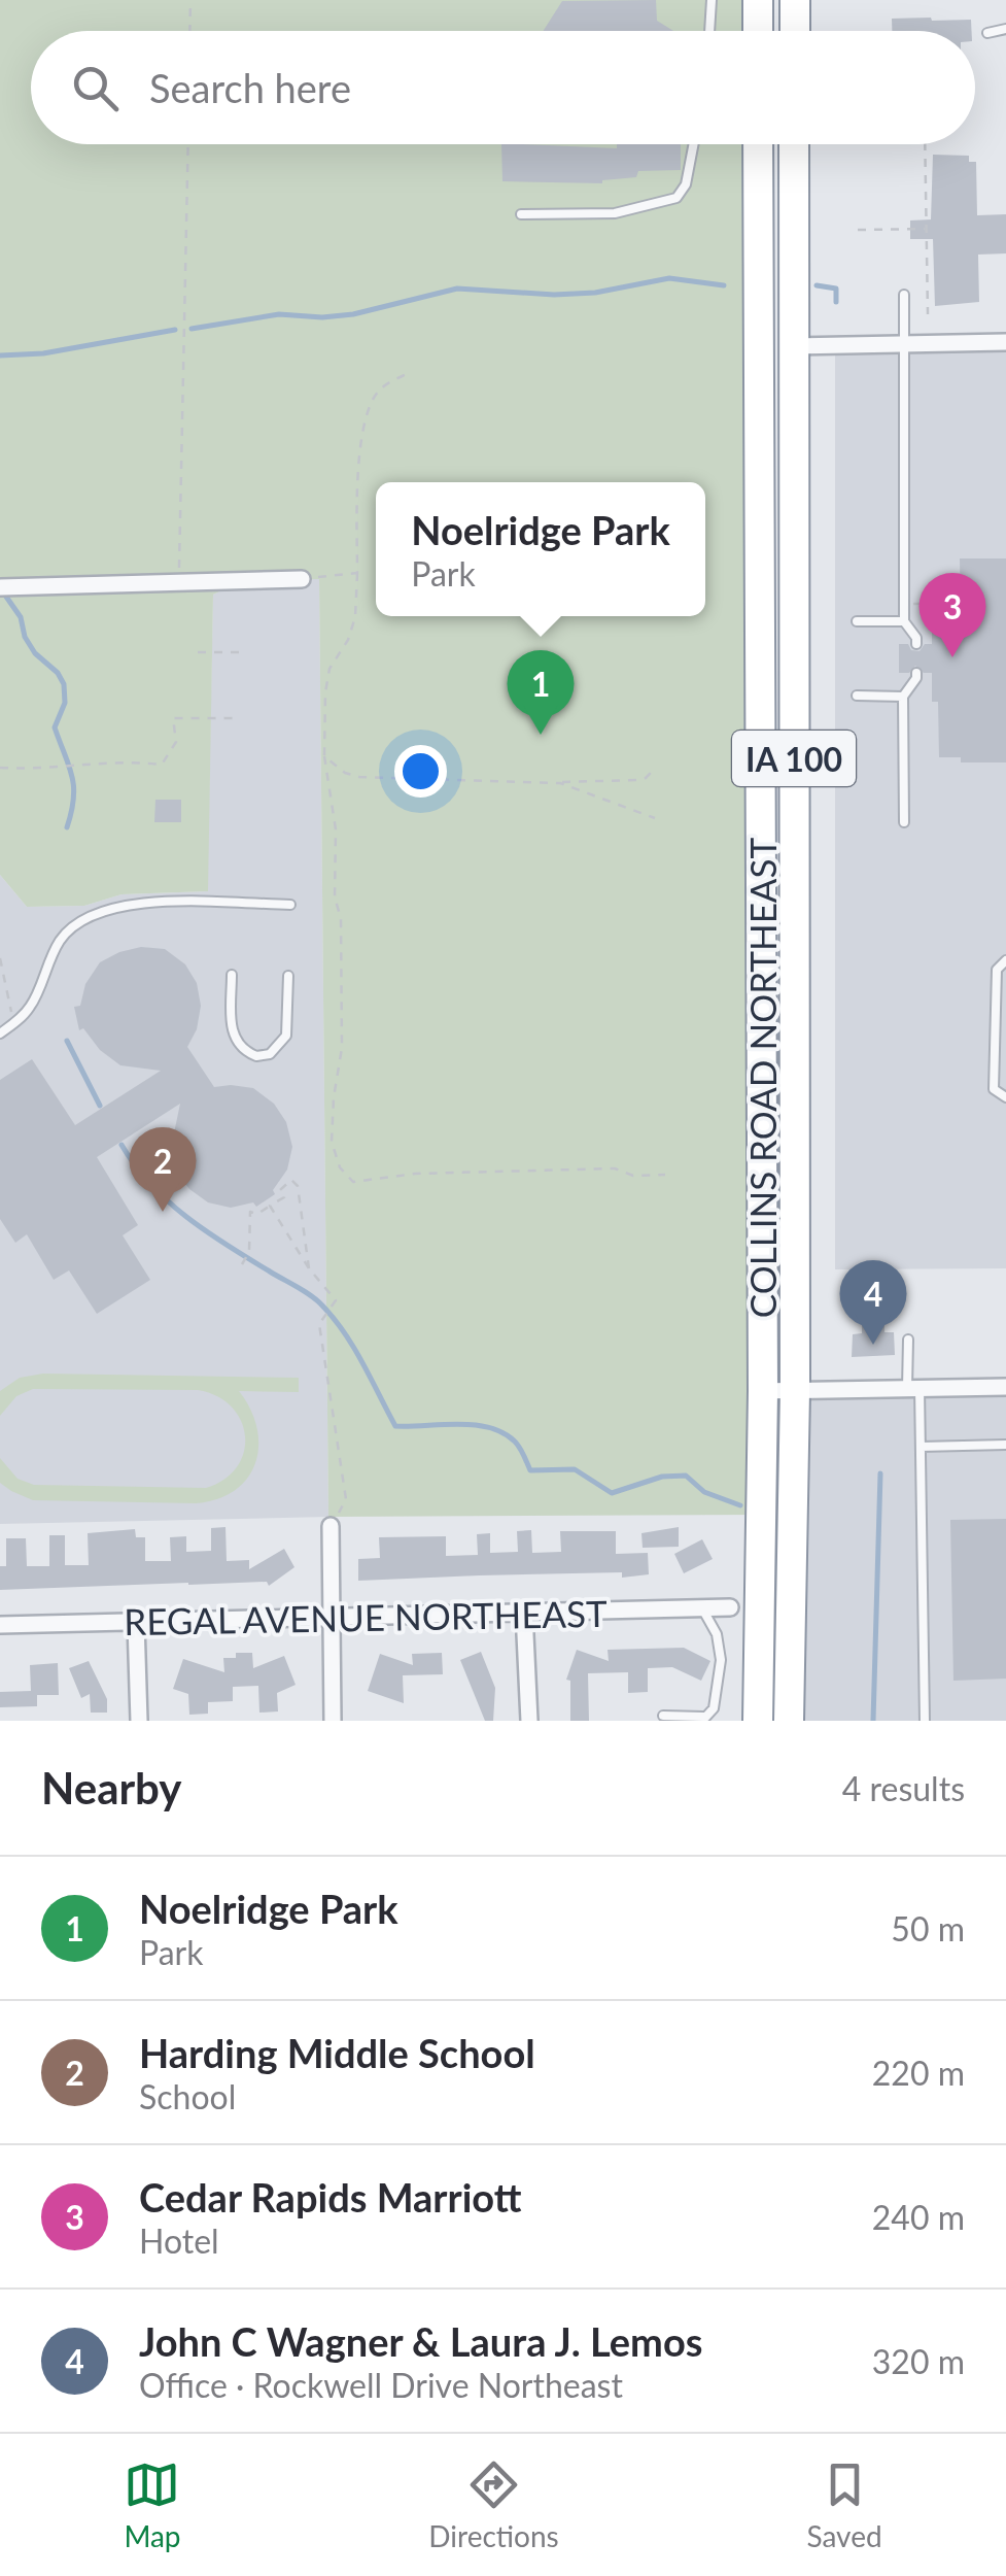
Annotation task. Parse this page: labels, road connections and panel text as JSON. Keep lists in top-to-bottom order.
{
  "streets": {
    "highway": ["IA 100", "COLLINS ROAD NORTHEAST"],
    "street": ["REGAL AVENUE NORTHEAST"]
  },
  "page": {
    "search": "Search here",
    "popup": ["Noelridge Park", "Park"],
    "pins": [
      "3",
      "1",
      "2",
      "4"
    ],
    "heading": ["Nearby", "4 results"],
    "list": [
      {
        "mark": "1",
        "name": "Noelridge Park",
        "note": "Park",
        "value": "50 m"
      },
      {
        "mark": "2",
        "name": "Harding Middle School",
        "note": "School",
        "value": "220 m"
      },
      {
        "mark": "3",
        "name": "Cedar Rapids Marriott",
        "note": "Hotel",
        "value": "240 m"
      },
      {
        "mark": "4",
        "name": "John C Wagner & Laura J. Lemos",
        "note": "Office · Rockwell Drive Northeast",
        "value": "320 m"
      }
    ],
    "nav": ["Map", "Directions", "Saved"]
  }
}
